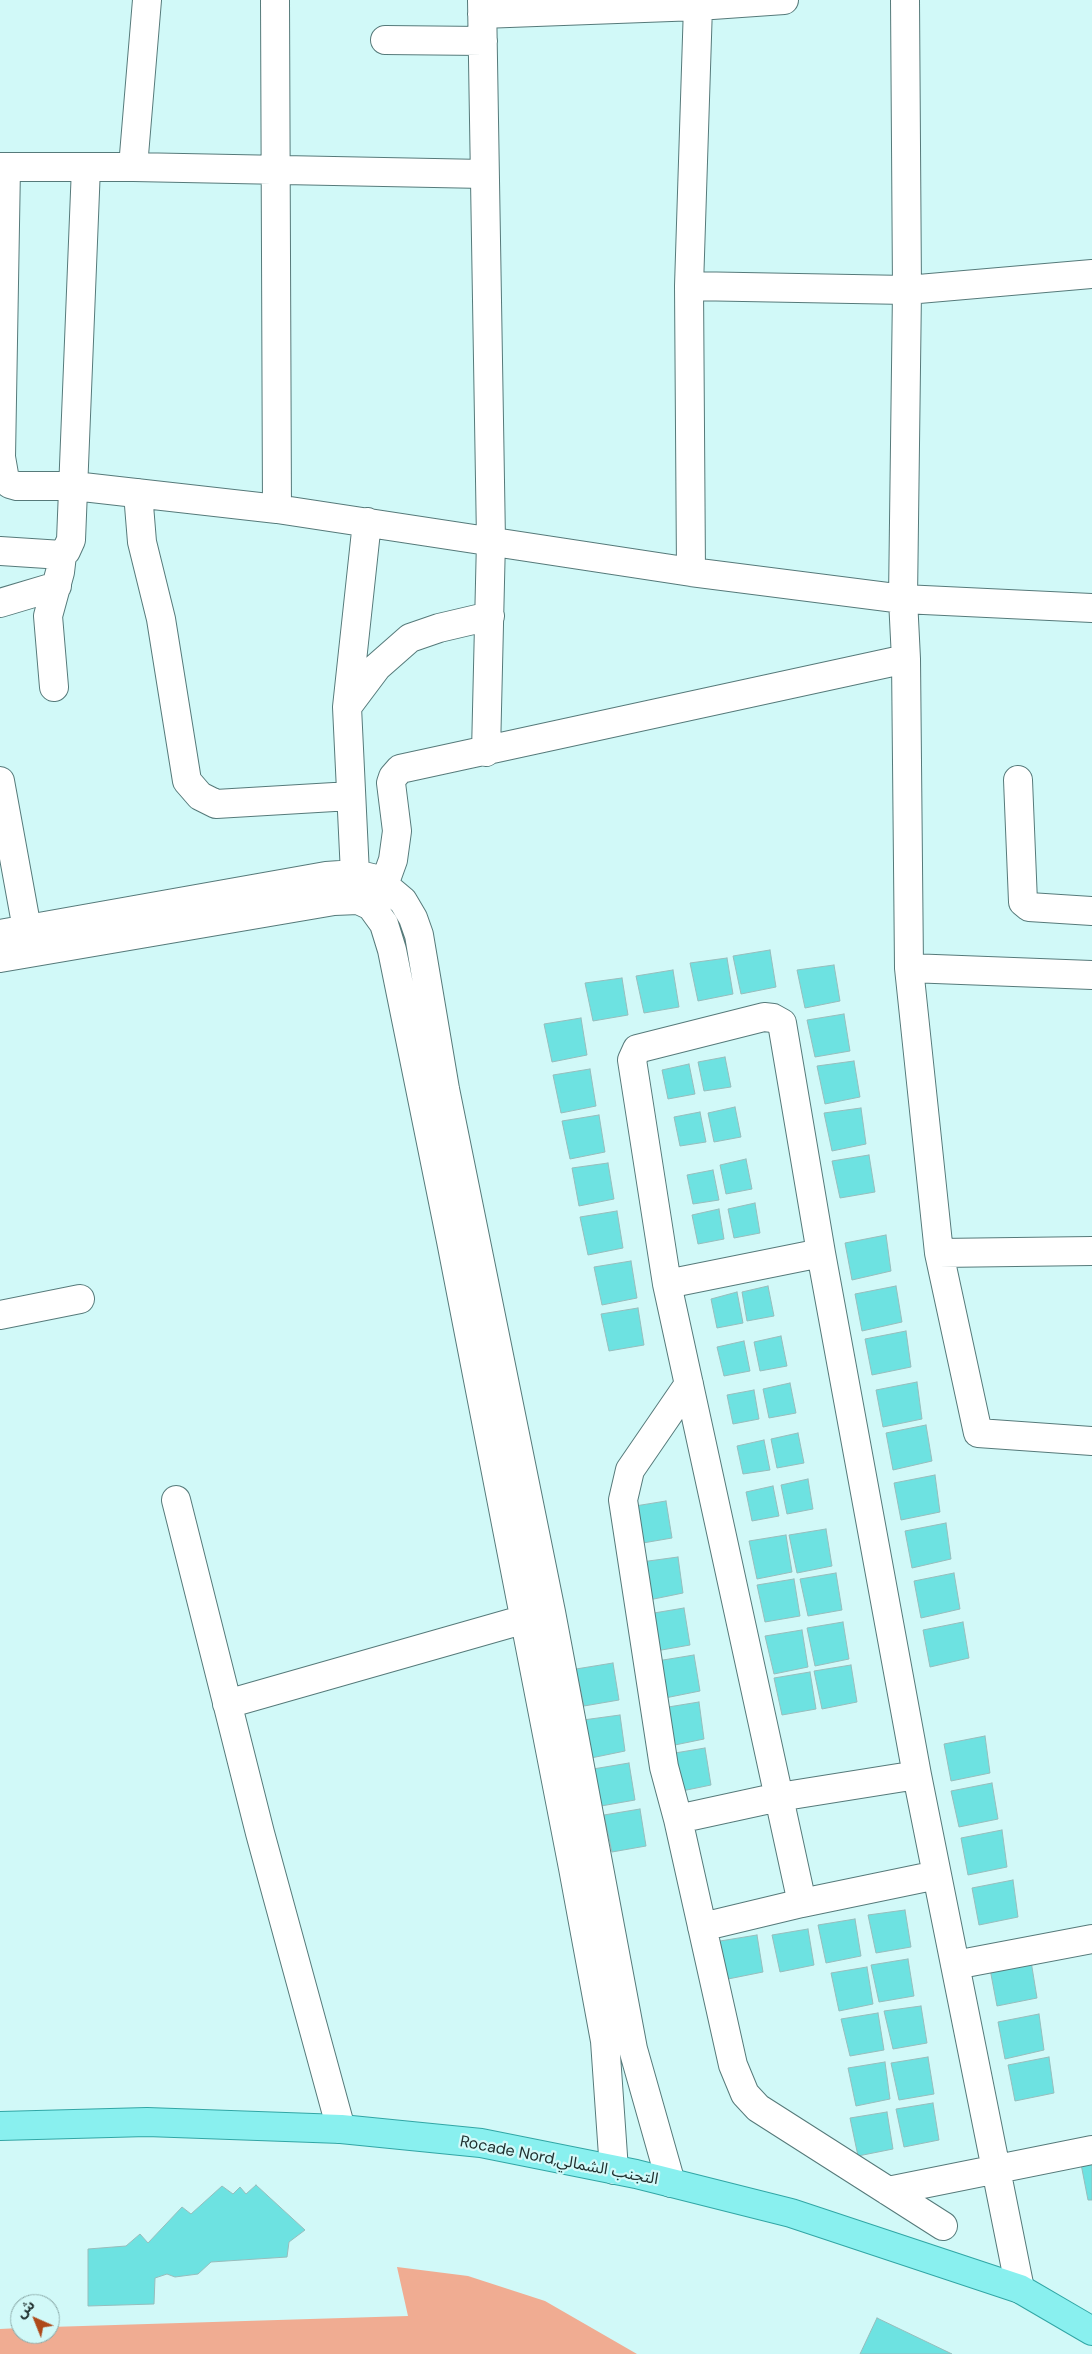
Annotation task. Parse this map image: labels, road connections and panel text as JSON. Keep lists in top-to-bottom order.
{
  "streets": {
    "main road": ["Rocade Nord,التجنب الشمالي"]
  },
  "north": "top left"
}
